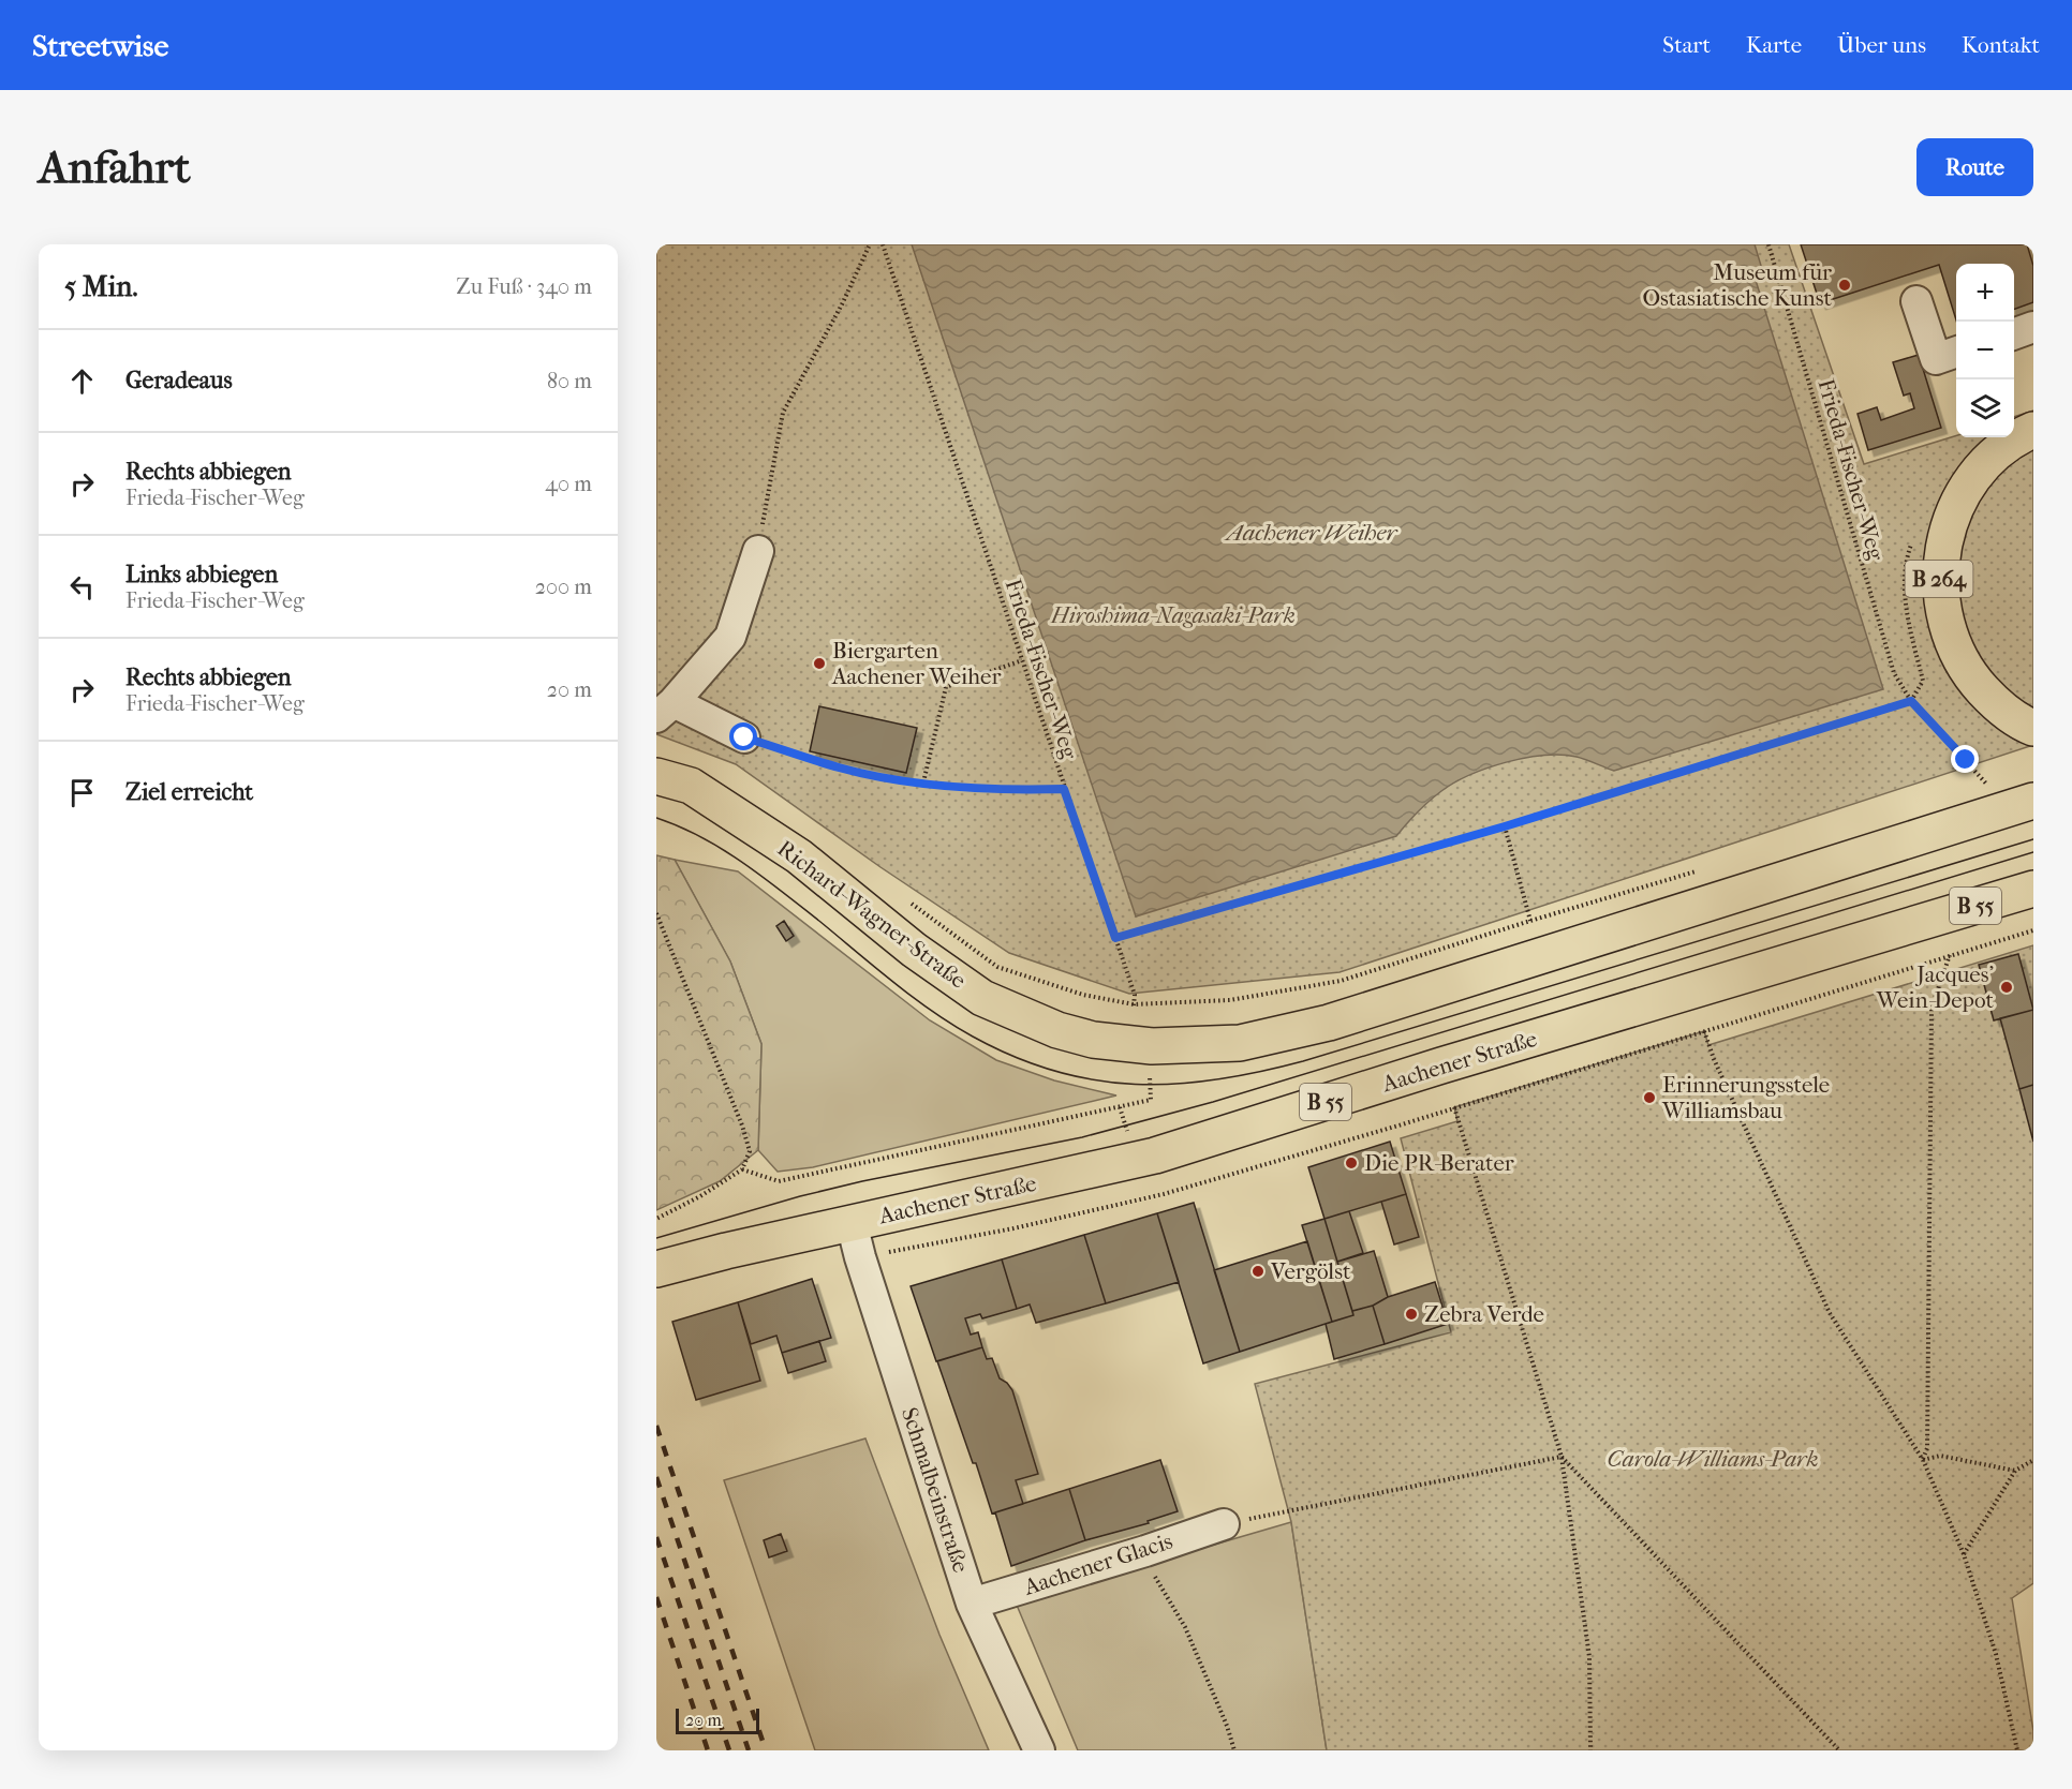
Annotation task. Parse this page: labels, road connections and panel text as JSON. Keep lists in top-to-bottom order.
{
  "streets": {
    "main road": [
      "B 264",
      "B 55",
      "Richard-Wagner-Straße",
      "Aachener Straße"
    ],
    "street": ["Schmalbeinstraße", "Aachener Glacis"],
    "path": ["Frieda-Fischer-Weg"]
  },
  "crossings": [
    ["Aachener Straße", "Schmalbeinstraße"],
    ["Schmalbeinstraße", "Aachener Glacis"]
  ],
  "water": ["Aachener Weiher"],
  "parks": ["Hiroshima-Nagasaki-Park", "Carola-Williams-Park"],
  "places": [
    "Museum für Ostasiatische Kunst",
    "Biergarten Aachener Weiher",
    "Jacques' Wein-Depot",
    "Erinnerungsstele Williamsbau",
    "Die PR-Berater",
    "Vergölst",
    "Zebra Verde"
  ],
  "scale_bar": "20 m",
  "page": {
    "header": "Streetwise",
    "nav": [
      "Start",
      "Karte",
      "Über uns",
      "Kontakt"
    ],
    "buttons": "Route",
    "title": "Anfahrt",
    "heading": ["5 Min.", "Zu Fuß · 340 m"],
    "map_buttons": ["+", "−"],
    "list": [
      ["Geradeaus", "80 m"],
      ["Rechts abbiegen", "Frieda-Fischer-Weg", "40 m"],
      ["Links abbiegen", "Frieda-Fischer-Weg", "200 m"],
      ["Rechts abbiegen", "Frieda-Fischer-Weg", "20 m"],
      "Ziel erreicht"
    ],
    "scale": "20 m"
  }
}
